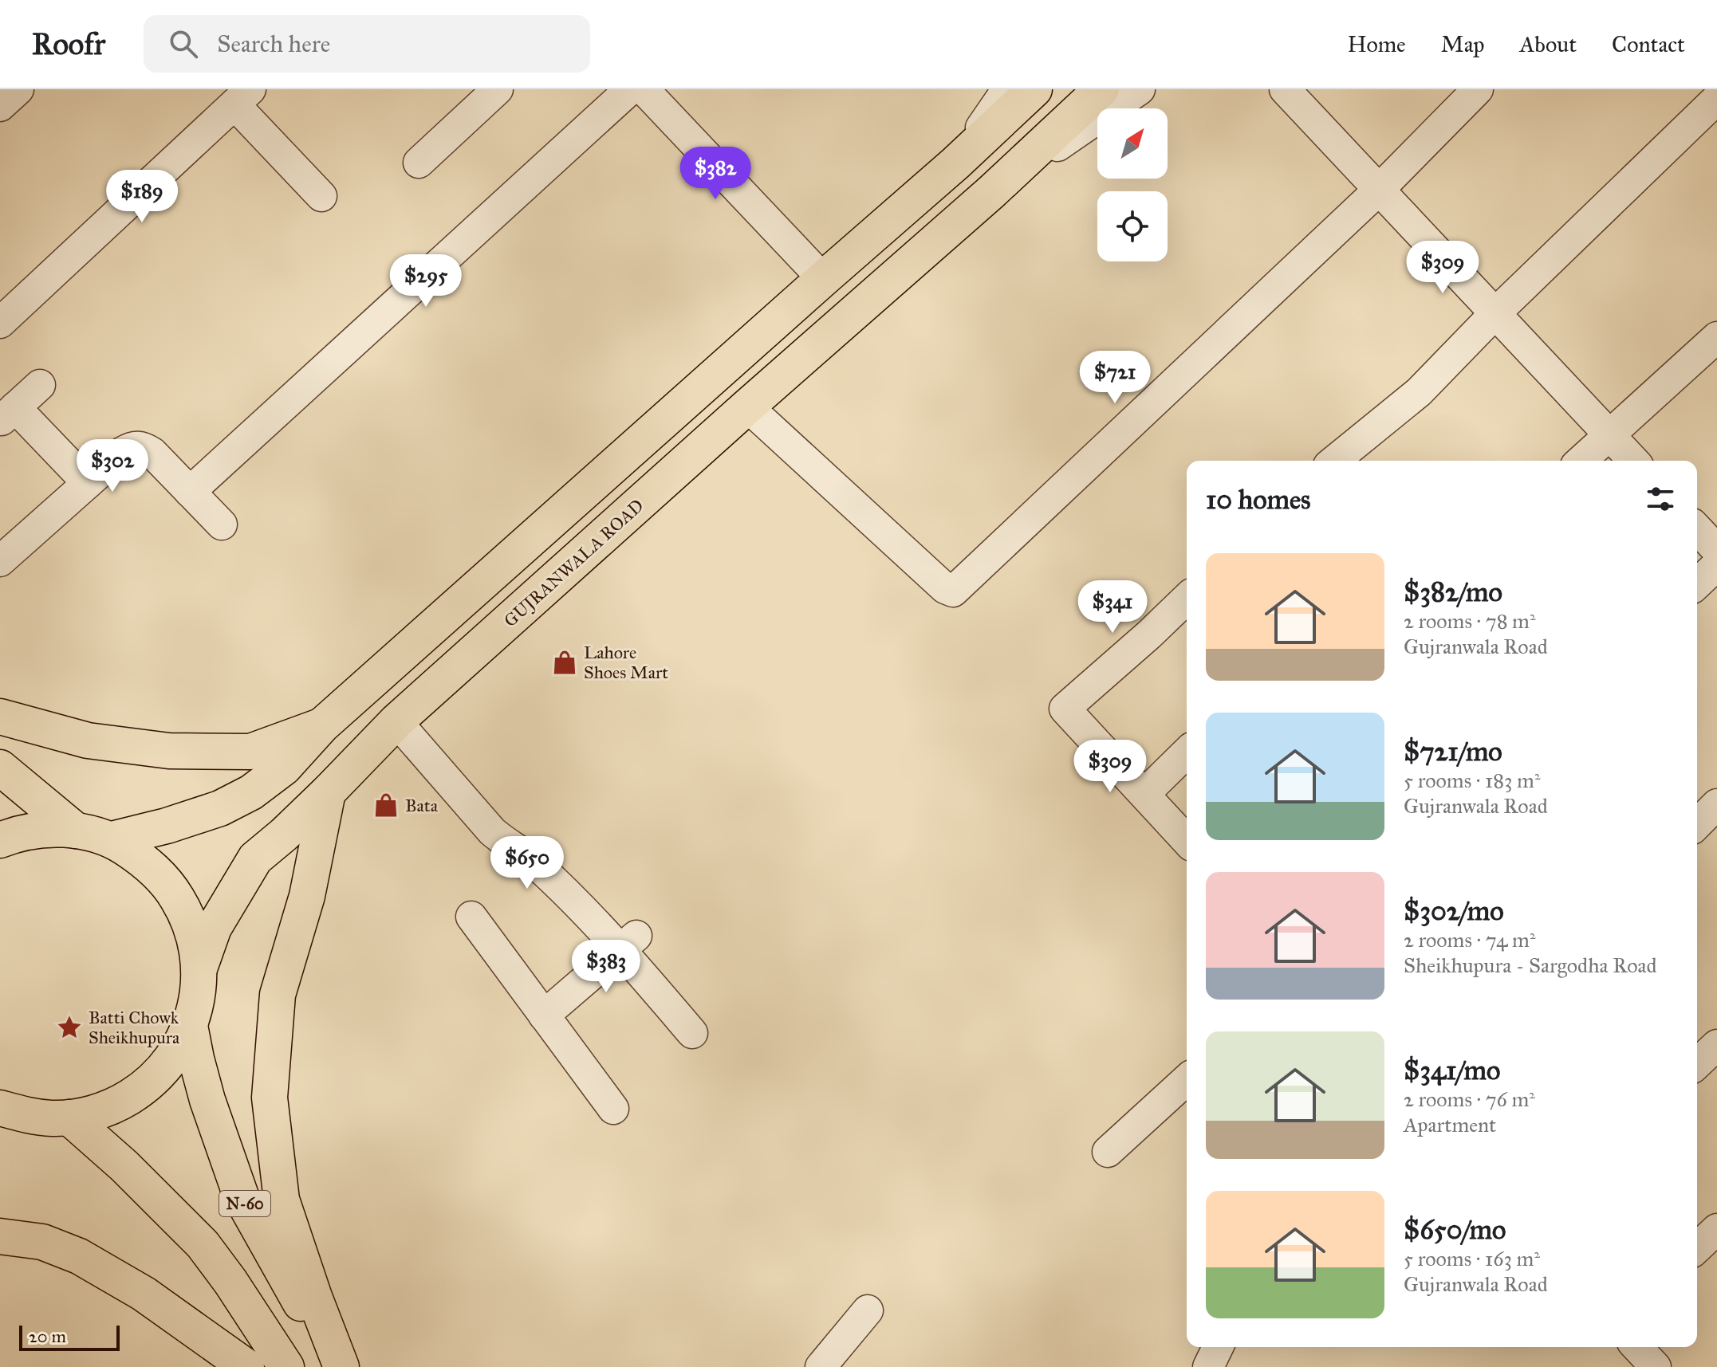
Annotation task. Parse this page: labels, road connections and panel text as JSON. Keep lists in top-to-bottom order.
{
  "streets": {
    "highway": ["GUJRANWALA ROAD", "N-60"]
  },
  "places": {
    "shop": ["Lahore Shoes Mart", "Bata"],
    "place": ["Batti Chowk Sheikhupura"]
  },
  "scale_bar": "20 m",
  "north": "top right",
  "page": {
    "header": "Roofr",
    "search": "Search here",
    "nav": [
      "Home",
      "Map",
      "About",
      "Contact"
    ],
    "price": [
      "$382",
      "$189",
      "$309",
      "$295",
      "$721",
      "$302",
      "$341",
      "$309",
      "$650",
      "$383"
    ],
    "heading": "10 homes",
    "list": [
      {
        "name": "$382/mo",
        "note": "2 rooms · 78 m² · Gujranwala Road"
      },
      {
        "name": "$721/mo",
        "note": "5 rooms · 183 m² · Gujranwala Road"
      },
      {
        "name": "$302/mo",
        "note": "2 rooms · 74 m² · Sheikhupura - Sargodha Road"
      },
      {
        "name": "$341/mo",
        "note": "2 rooms · 76 m² · Apartment"
      },
      {
        "name": "$650/mo",
        "note": "5 rooms · 163 m² · Gujranwala Road"
      }
    ],
    "scale": "20 m"
  }
}
